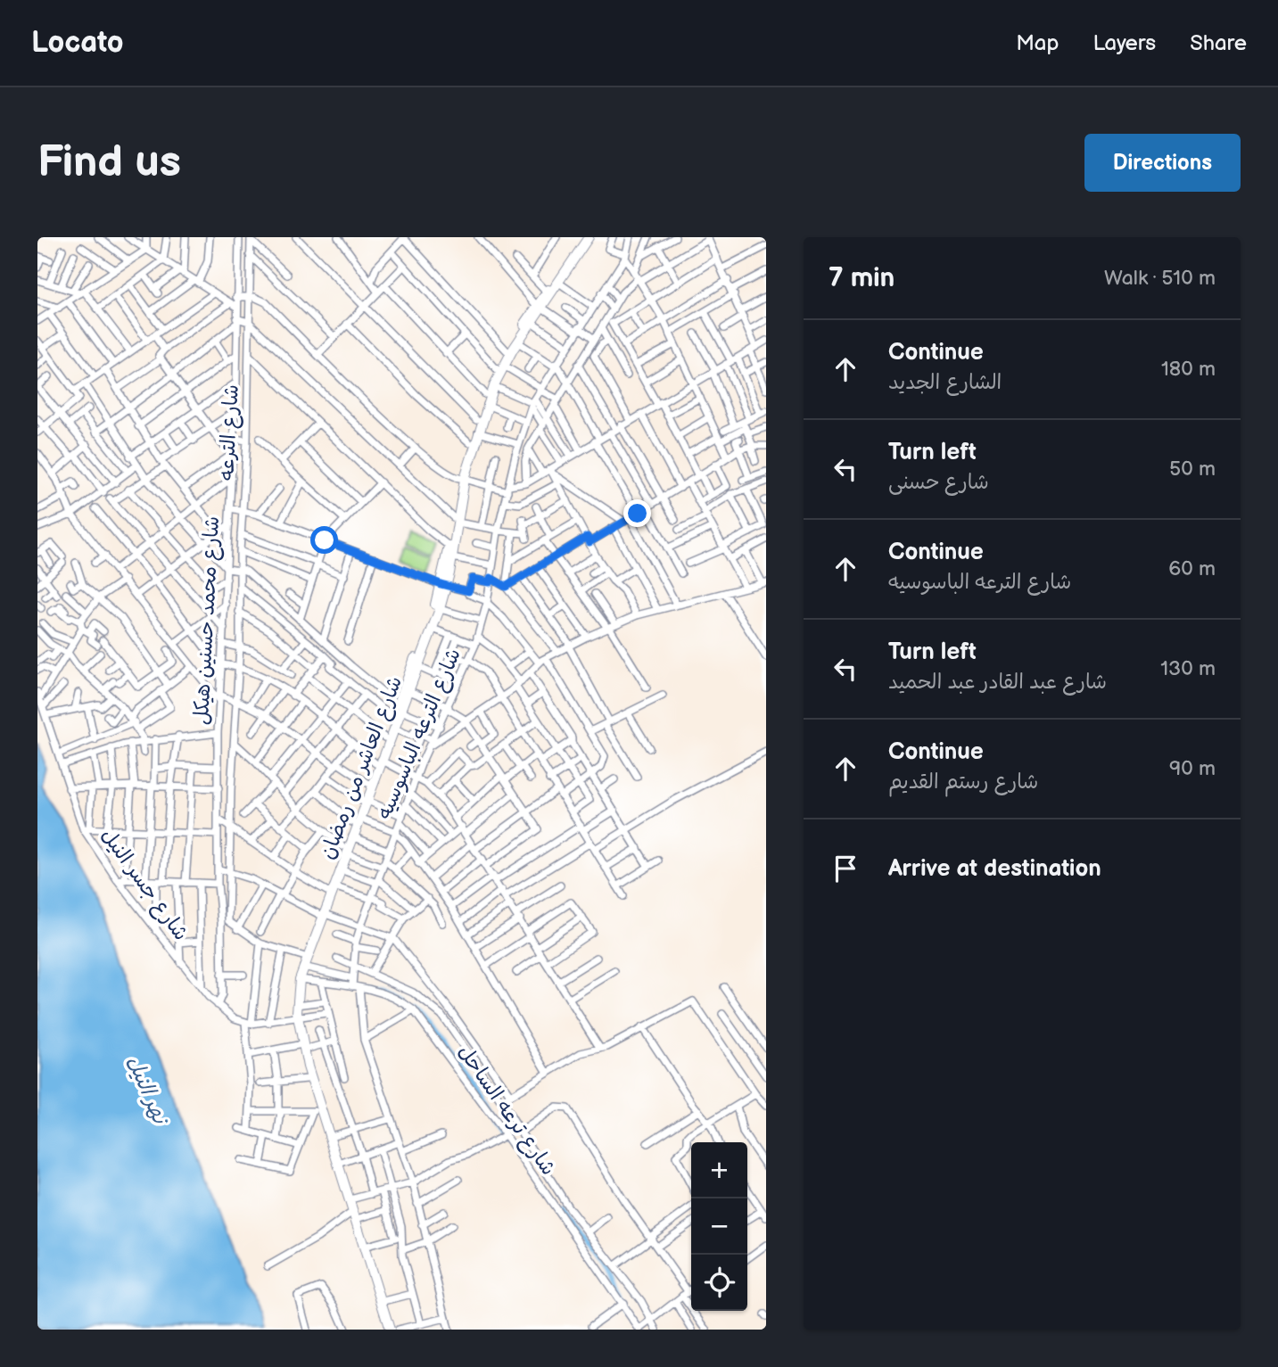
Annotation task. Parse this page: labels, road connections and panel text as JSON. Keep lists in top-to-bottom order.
{
  "streets": {
    "main road": ["شارع العاشر من رمضان"],
    "street": [
      "شارع الترعه",
      "شارع محمد حسنين هيكل",
      "شارع الترعه الباسوسيه",
      "شارع جسر النيل",
      "شارع ترعه الساحل"
    ]
  },
  "crossings": [
    ["شارع محمد حسنين هيكل", "شارع جسر النيل"],
    ["شارع الترعه الباسوسيه", "شارع ترعه الساحل"],
    ["شارع العاشر من رمضان", "شارع ترعه الساحل"]
  ],
  "water": ["نهر النيل"],
  "page": {
    "header": "Locato",
    "nav": ["Map", "Layers", "Share"],
    "buttons": "Directions",
    "title": "Find us",
    "heading": ["7 min", "Walk · 510 m"],
    "list": [
      ["Continue", "الشارع الجديد", "180 m"],
      ["Turn left", "شارع حسنى", "50 m"],
      ["Continue", "شارع الترعه الباسوسيه", "60 m"],
      ["Turn left", "شارع عبد القادر عبد الحميد", "130 m"],
      ["Continue", "شارع رستم القديم", "90 m"],
      "Arrive at destination"
    ],
    "map_buttons": ["+", "−"]
  }
}
